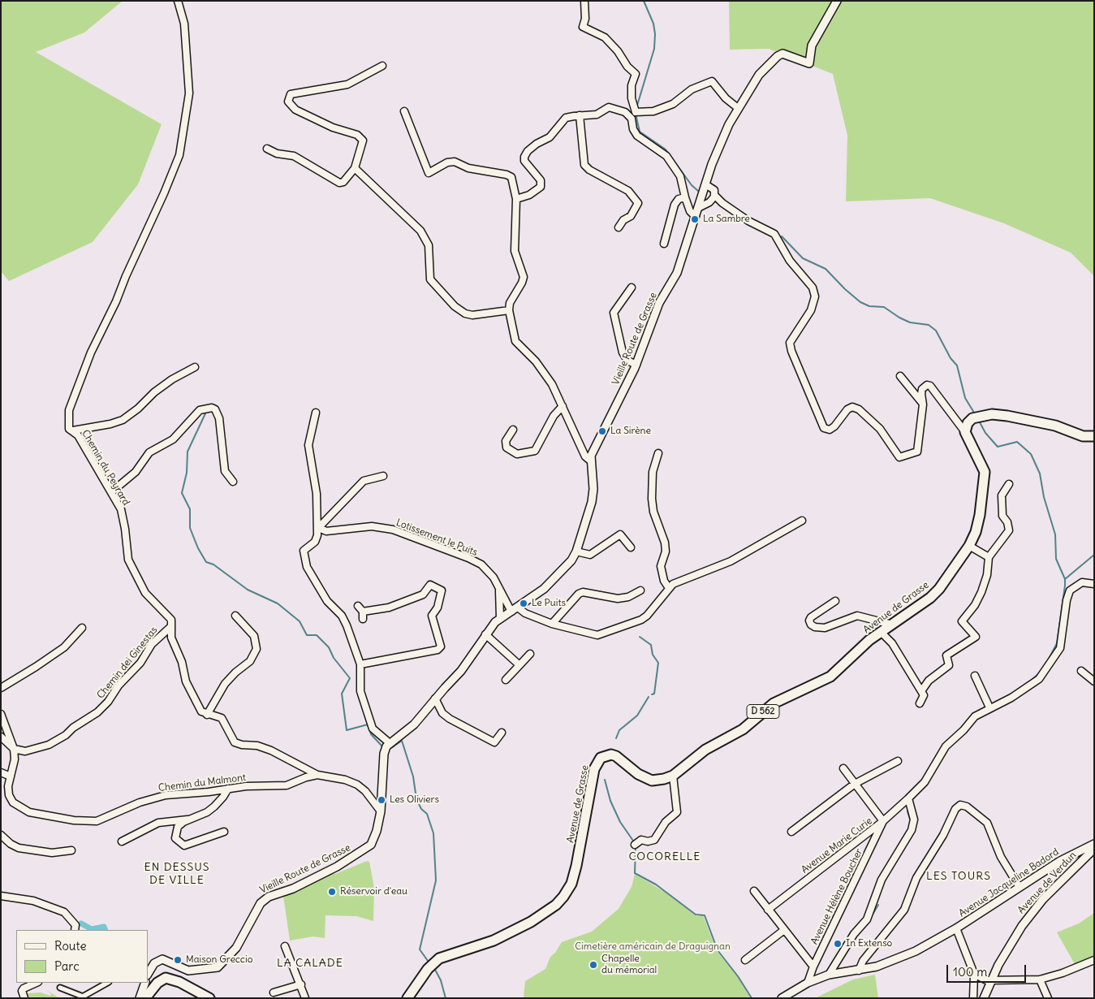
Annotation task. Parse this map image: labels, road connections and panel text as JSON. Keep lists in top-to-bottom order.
{
  "streets": {
    "main road": ["Avenue de Grasse", "D 562"],
    "street": [
      "Vieille Route de Grasse",
      "Chemin du Peyrard",
      "Lotissement le Puits",
      "Chemin dei Ginestas",
      "Chemin du Malmont",
      "Avenue Marie Curie",
      "Avenue Jacqueline Badord",
      "Avenue de Verdun",
      "Avenue Hélène Boucher"
    ]
  },
  "crossings": [
    ["Vieille Route de Grasse", "Lotissement le Puits"],
    ["Vieille Route de Grasse", "Chemin du Malmont"],
    ["Chemin du Peyrard", "Chemin dei Ginestas"],
    ["Chemin du Peyrard", "Chemin du Malmont"],
    ["Chemin dei Ginestas", "Chemin du Malmont"],
    ["Avenue Marie Curie", "Avenue Hélène Boucher"],
    ["Avenue Jacqueline Badord", "Avenue Hélène Boucher"]
  ],
  "districts": [
    "COCORELLE",
    "EN DESSUS DE VILLE",
    "LES TOURS",
    "LA CALADE"
  ],
  "parks": ["Cimetière américain de Draguignan"],
  "places": [
    "La Sambre",
    "La Sirène",
    "Le Puits",
    "Les Oliviers",
    "Réservoir d'eau",
    "In Extenso",
    "Maison Greccio",
    "Chapelle du mémorial"
  ],
  "legend": ["Route", "Parc"],
  "scale_bar": "100 m"
}
